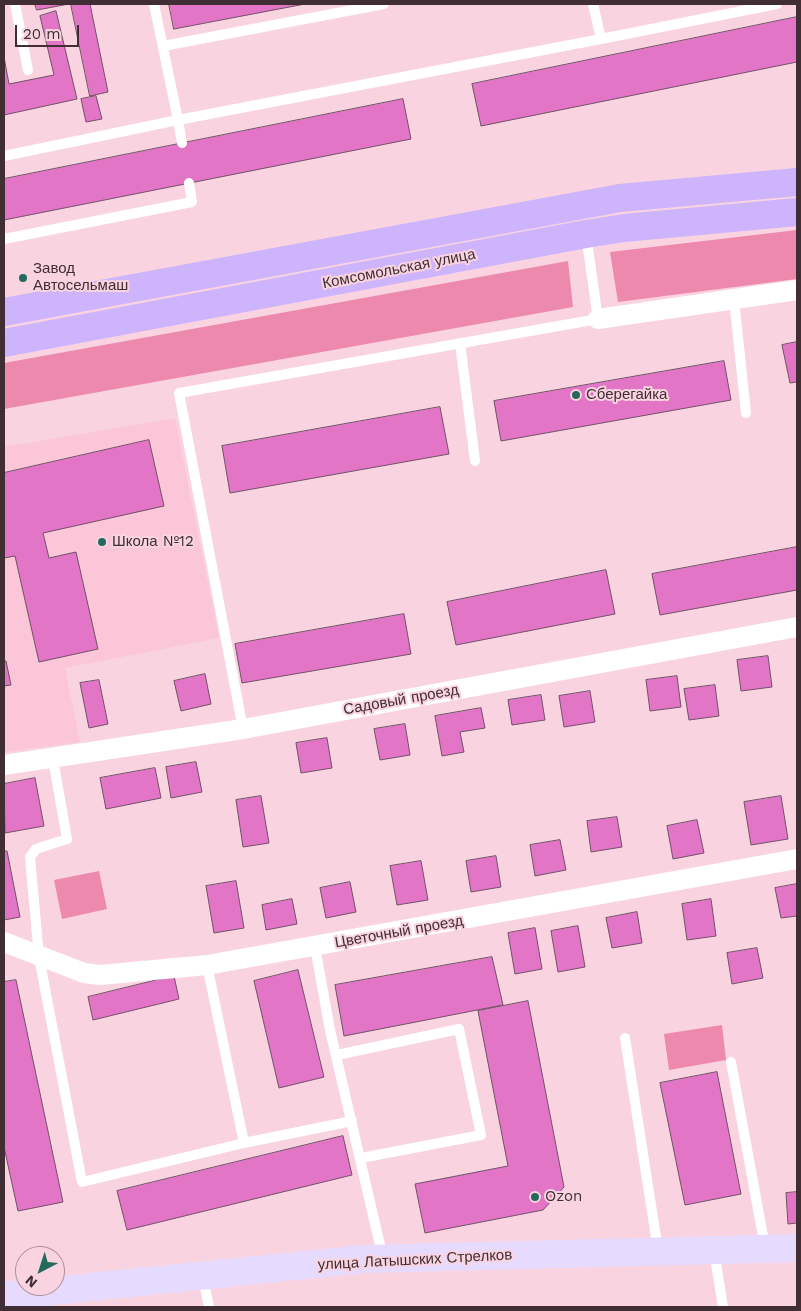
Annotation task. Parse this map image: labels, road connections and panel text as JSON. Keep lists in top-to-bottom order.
{
  "streets": {
    "main road": ["Комсомольская улица"],
    "street": ["Садовый проезд", "Цветочный проезд", "улица Латышских Стрелков"]
  },
  "places": [
    "Завод Автосельмаш",
    "Сберегайка",
    "Школа №12",
    "Ozon"
  ],
  "scale_bar": "20 m",
  "north": "bottom left"
}
